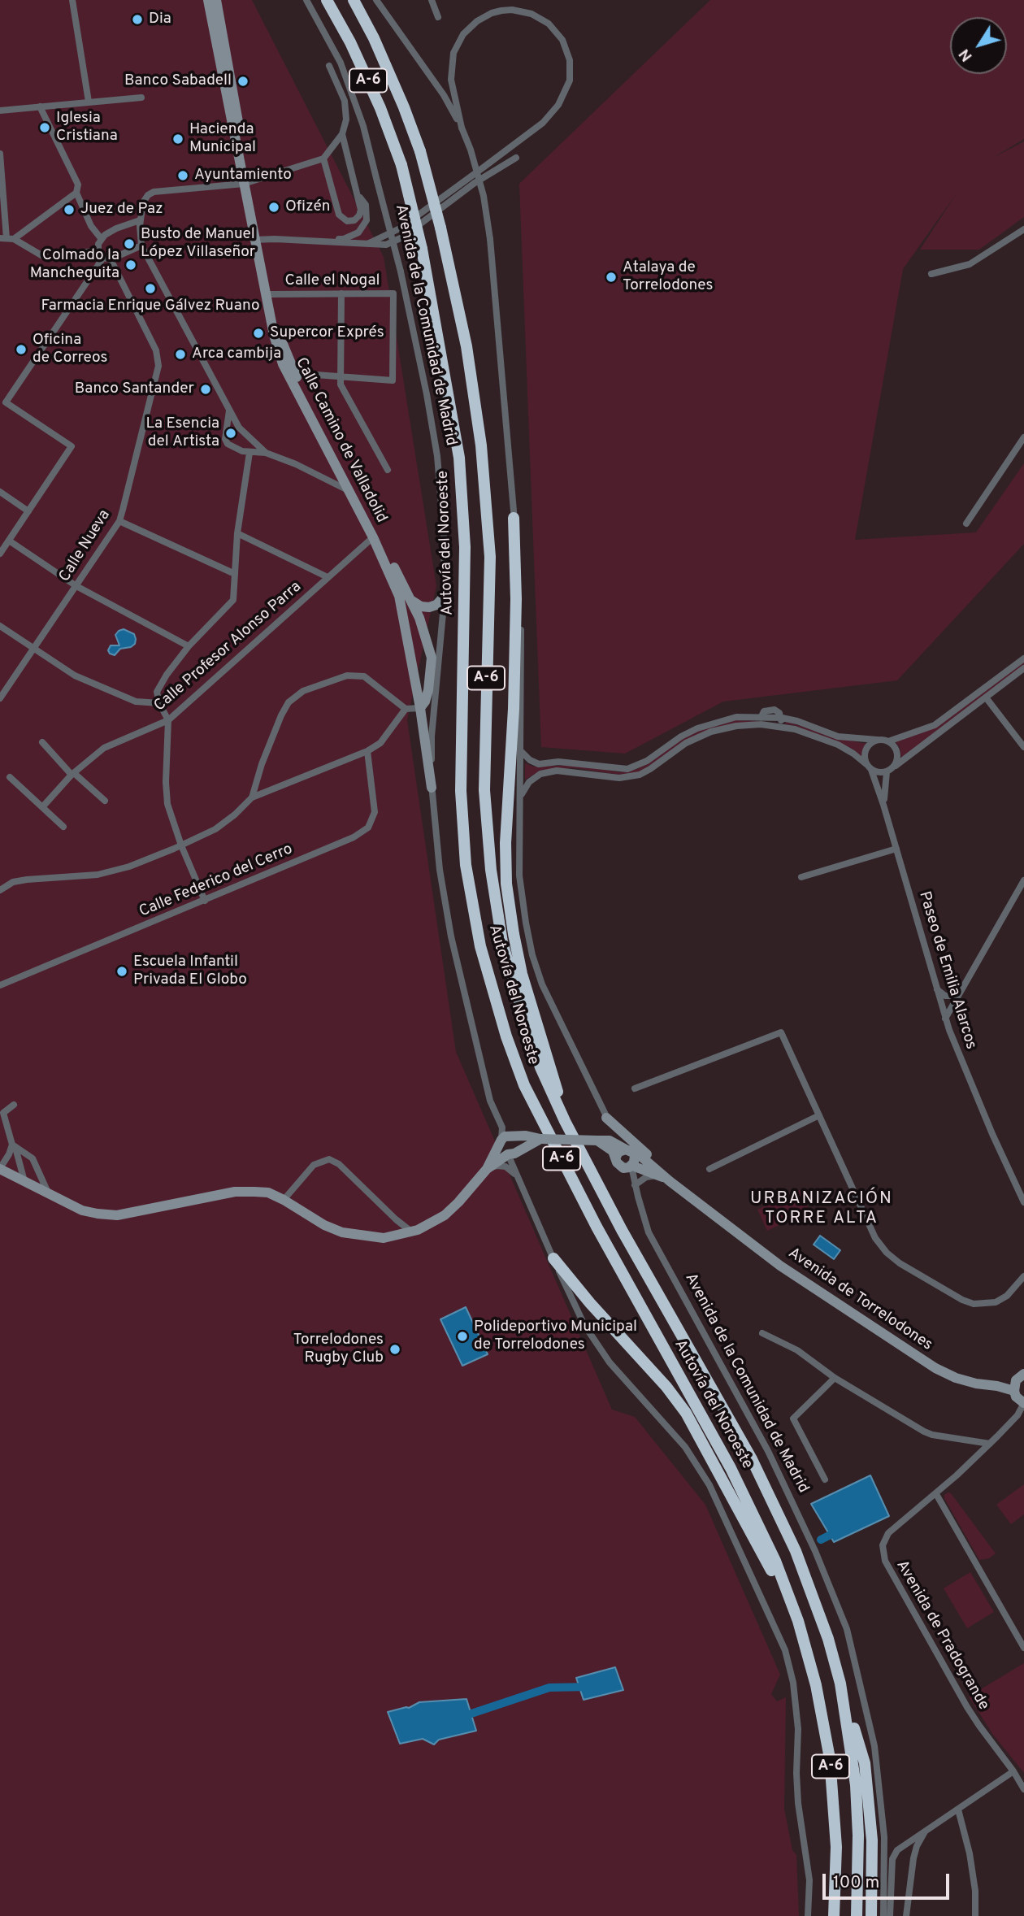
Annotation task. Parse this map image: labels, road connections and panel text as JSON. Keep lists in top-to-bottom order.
{
  "streets": {
    "highway": ["A-6", "Autovía del Noroeste"],
    "street": [
      "Calle el Nogal",
      "Avenida de la Comunidad de Madrid",
      "Calle Camino de Valladolid",
      "Calle Nueva",
      "Calle Profesor Alonso Parra",
      "Calle Federico del Cerro",
      "Paseo de Emilia Alarcos",
      "Avenida de Torrelodones",
      "Avenida de Pradogrande"
    ]
  },
  "crossings": [
    ["Calle el Nogal", "Calle Camino de Valladolid"],
    ["Avenida de la Comunidad de Madrid", "Calle Camino de Valladolid"],
    ["Avenida de la Comunidad de Madrid", "Avenida de Torrelodones"],
    ["Calle Camino de Valladolid", "Calle Profesor Alonso Parra"]
  ],
  "districts": ["URBANIZACIÓN TORRE ALTA"],
  "places": [
    "Dia",
    "Banco Sabadell",
    "Iglesia Cristiana",
    "Hacienda Municipal",
    "Ayuntamiento",
    "Ofizén",
    "Juez de Paz",
    "Busto de Manuel López Villaseñor",
    "Colmado la Mancheguita",
    "Atalaya de Torrelodones",
    "Farmacia Enrique Gálvez Ruano",
    "Supercor Exprés",
    "Oficina de Correos",
    "Arca cambija",
    "Banco Santander",
    "La Esencia del Artista",
    "Escuela Infantil Privada El Globo",
    "Polideportivo Municipal de Torrelodones",
    "Torrelodones Rugby Club"
  ],
  "scale_bar": "100 m",
  "north": "bottom left"
}
